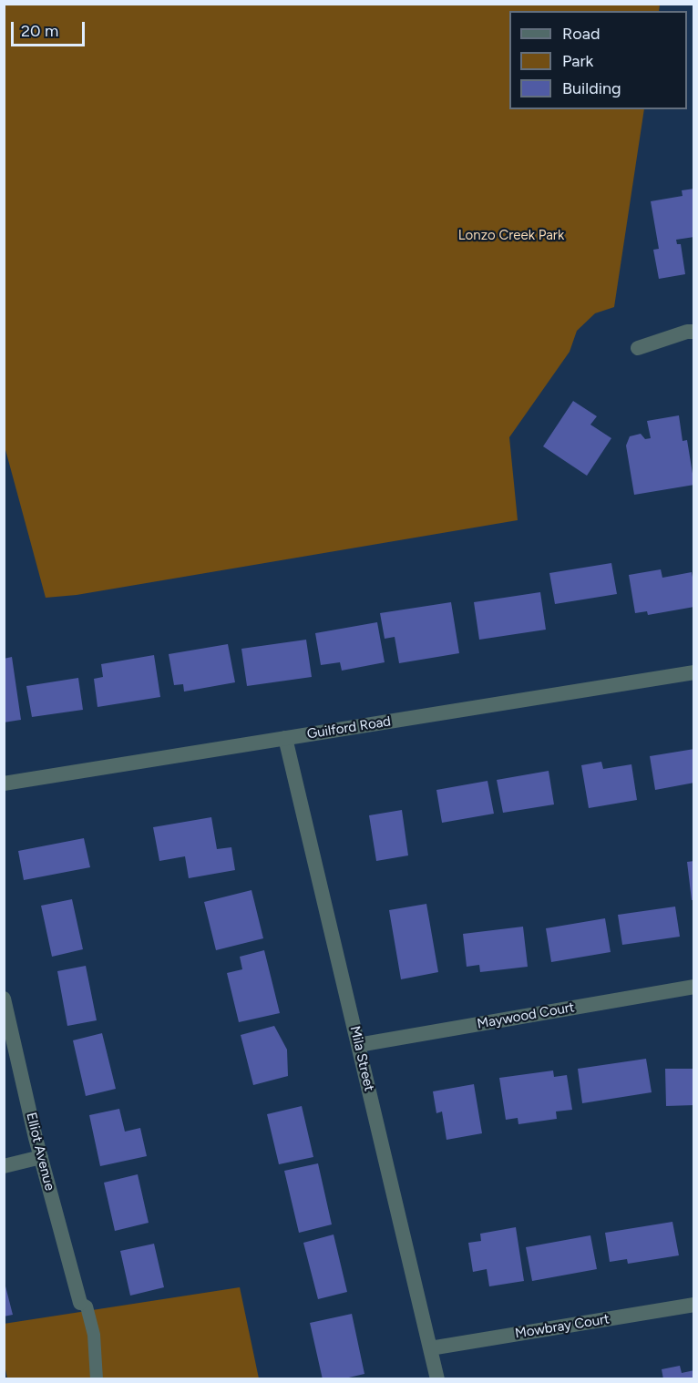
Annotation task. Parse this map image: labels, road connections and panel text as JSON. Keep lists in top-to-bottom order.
{
  "streets": {
    "street": [
      "Guilford Road",
      "Maywood Court",
      "Mila Street",
      "Elliot Avenue",
      "Mowbray Court"
    ]
  },
  "crossings": [
    ["Guilford Road", "Mila Street"],
    ["Maywood Court", "Mila Street"],
    ["Mila Street", "Mowbray Court"]
  ],
  "parks": ["Lonzo Creek Park"],
  "legend": ["Road", "Park", "Building"],
  "scale_bar": "20 m"
}
